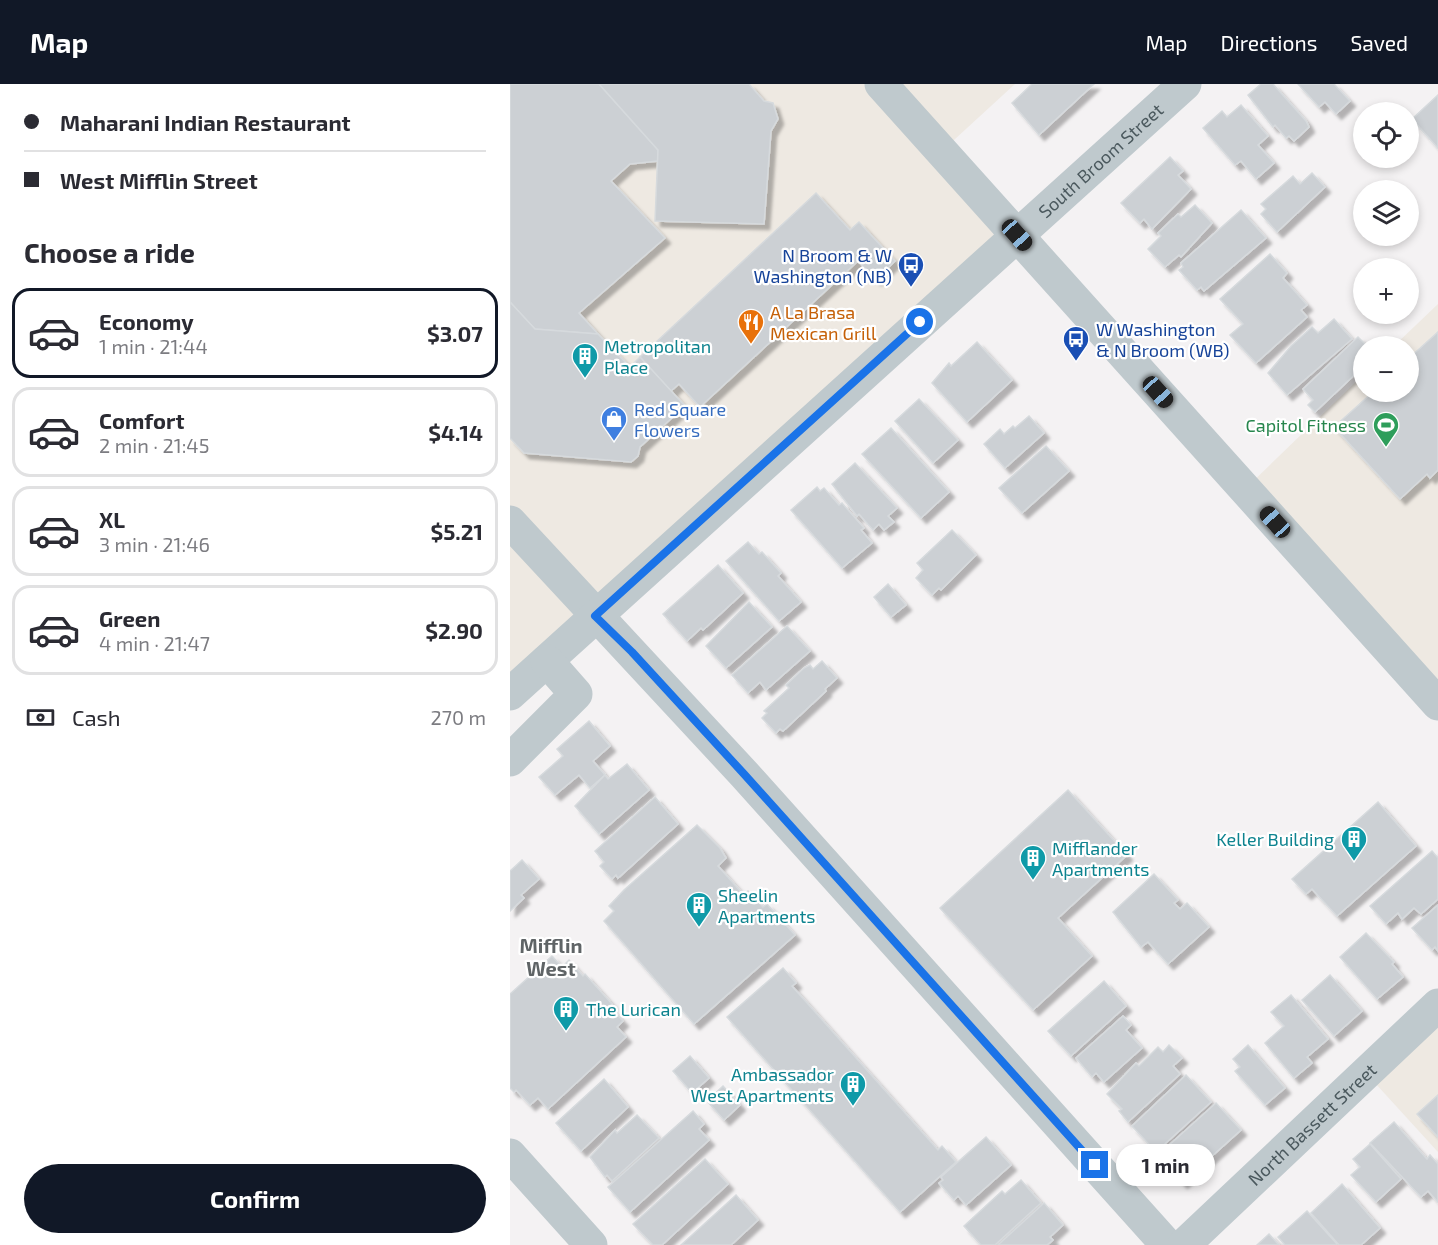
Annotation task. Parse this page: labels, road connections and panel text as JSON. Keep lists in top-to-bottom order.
{
  "streets": {
    "street": ["South Broom Street", "North Bassett Street"]
  },
  "districts": ["Mifflin West"],
  "places": {
    "bus stop": ["N Broom & W Washington (NB)", "W Washington & N Broom (WB)"],
    "restaurant": ["A La Brasa Mexican Grill"],
    "building": [
      "Metropolitan Place",
      "Keller Building",
      "Mifflander Apartments",
      "Sheelin Apartments",
      "The Lurican",
      "Ambassador West Apartments"
    ],
    "shop": ["Red Square Flowers"],
    "sports": ["Capitol Fitness"]
  },
  "page": {
    "header": "Map",
    "nav": ["Map", "Directions", "Saved"],
    "banner": ["Maharani Indian Restaurant", "West Mifflin Street"],
    "map_buttons": ["+", "−"],
    "heading": "Choose a ride",
    "list": [
      {
        "name": "Economy",
        "note": "1 min · 21:44",
        "value": "$3.07"
      },
      {
        "name": "Comfort",
        "note": "2 min · 21:45",
        "value": "$4.14"
      },
      {
        "name": "XL",
        "note": "3 min · 21:46",
        "value": "$5.21"
      },
      {
        "name": "Green",
        "note": "4 min · 21:47",
        "value": "$2.90"
      }
    ],
    "pay": ["Cash", "270 m"],
    "bubble": "1 min",
    "buttons": "Confirm"
  }
}
